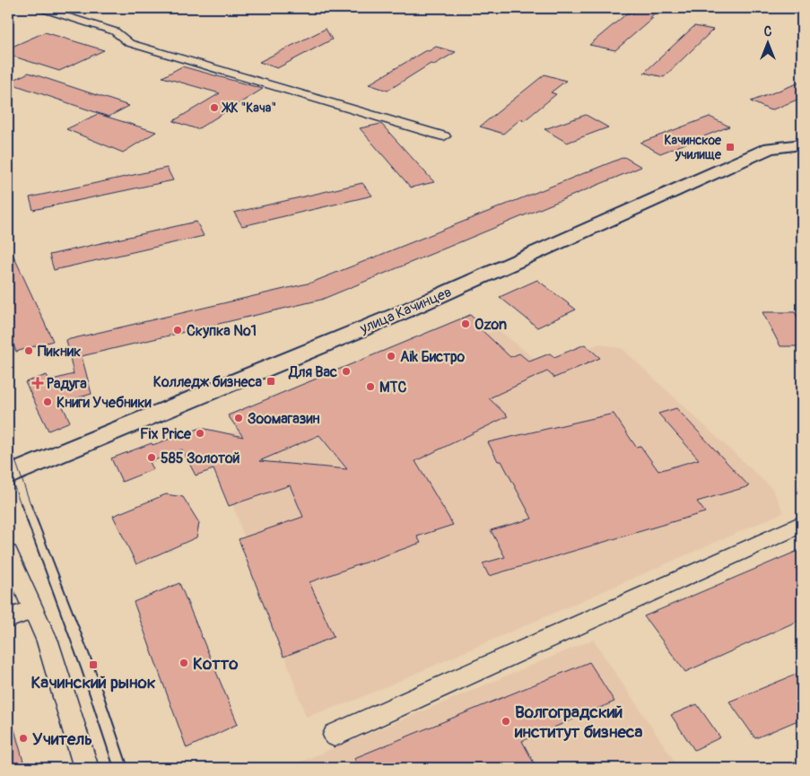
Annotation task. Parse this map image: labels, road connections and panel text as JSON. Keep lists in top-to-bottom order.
{
  "streets": {
    "main road": ["улица Качинцев"]
  },
  "places": {
    "other": [
      "ЖК \"Кача\"",
      "Ozon",
      "Скупка №1",
      "Пикник",
      "Aik Бистро",
      "Для Вас",
      "МТС",
      "Книги Учебники",
      "Зоомагазин",
      "Fix Price",
      "585 Золотой",
      "Котто",
      "Волгоградский институт бизнеса",
      "Учитель"
    ],
    "transit": ["Качинское училище", "Колледж бизнеса", "Качинский рынок"],
    "health": ["Радуга"]
  },
  "north": "top"
}
